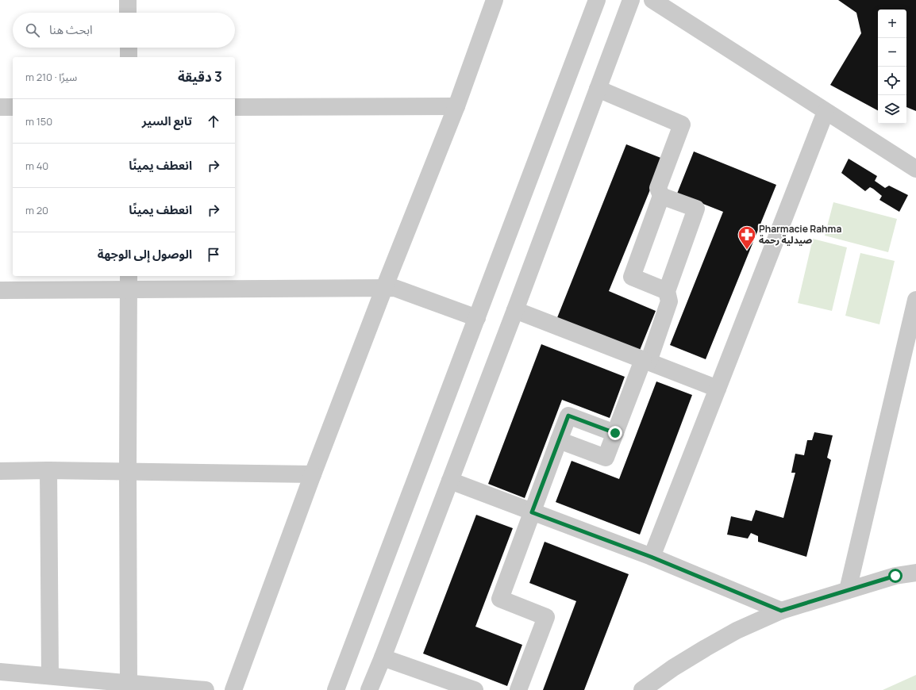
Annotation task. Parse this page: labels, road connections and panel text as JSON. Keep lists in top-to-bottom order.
{
  "places": {
    "pharmacy": ["Pharmacie Rahma صيدلية رحمة"]
  },
  "page": {
    "map_buttons": ["+", "−"],
    "search": "ابحث هنا",
    "heading": ["3 دقيقة", "سيرًا · 210 m"],
    "list": [
      ["تابع السير", "150 m"],
      ["انعطف يمينًا", "40 m"],
      ["انعطف يمينًا", "20 m"],
      "الوصول إلى الوجهة"
    ]
  }
}
